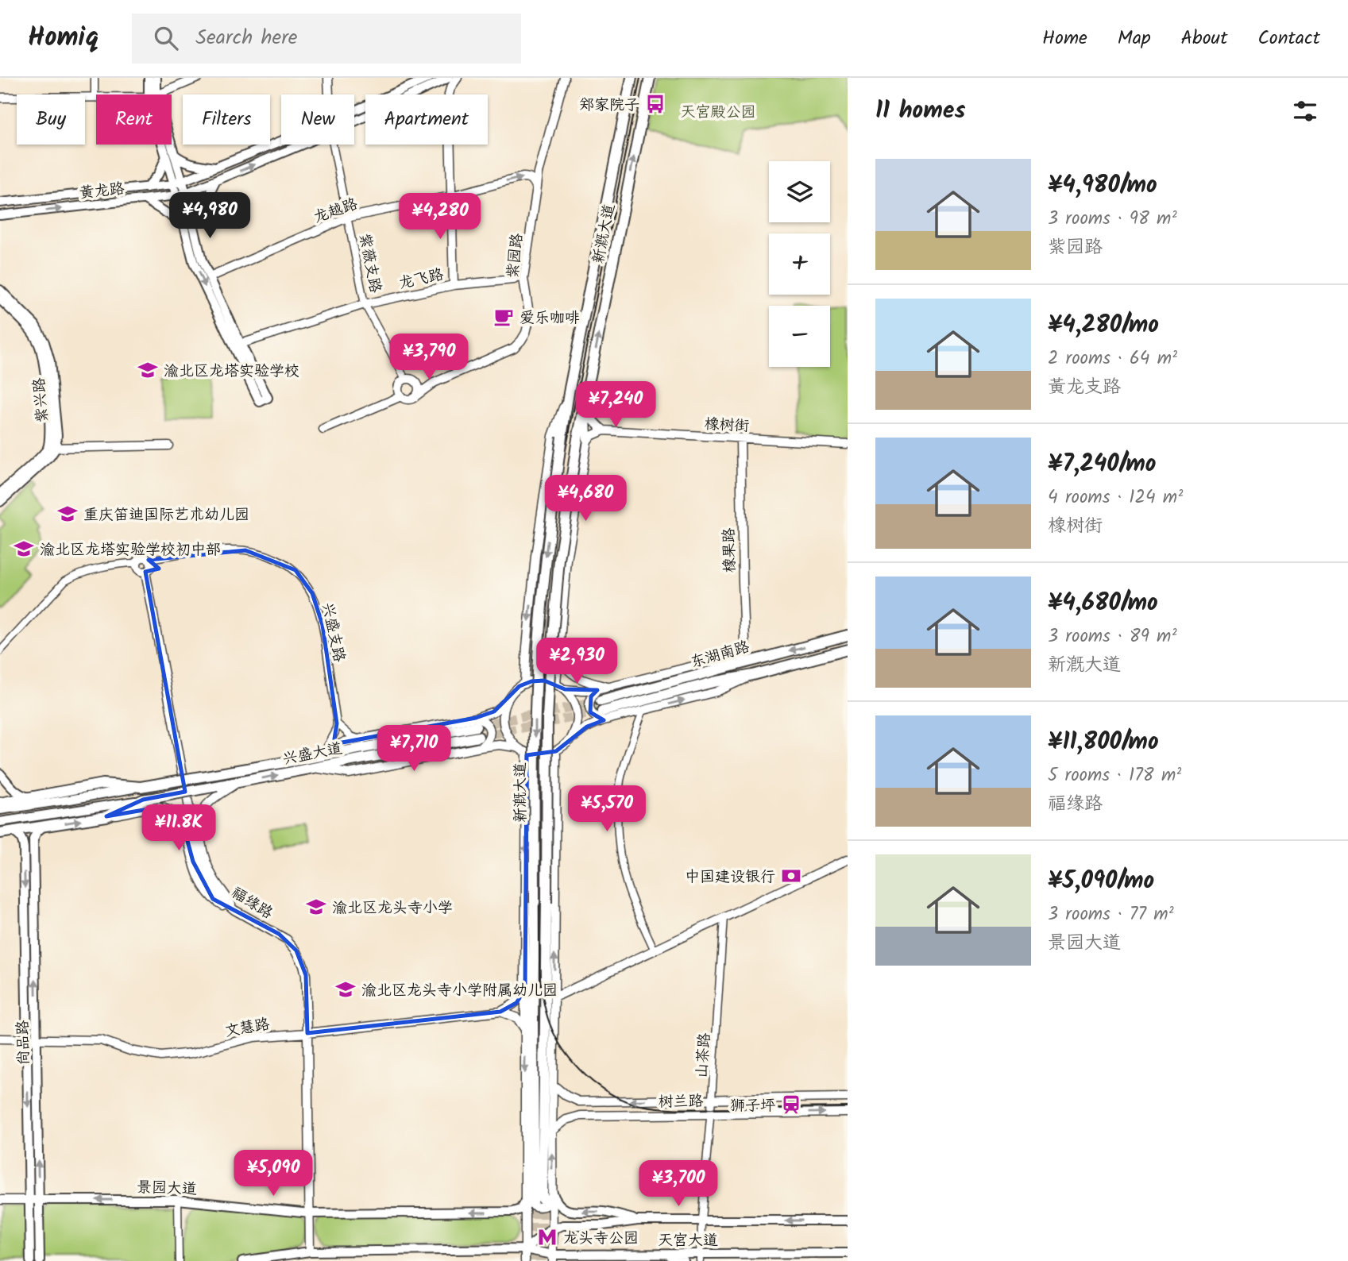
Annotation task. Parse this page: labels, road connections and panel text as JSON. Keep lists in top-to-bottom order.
{
  "streets": {
    "main road": [
      "黄龙路",
      "新溉大道",
      "紫兴路",
      "东湖南路",
      "兴盛大道",
      "尚品路",
      "景园大道",
      "天宫大道"
    ],
    "street": [
      "龙越路",
      "紫园路",
      "紫薇支路",
      "龙飞路",
      "橡树街",
      "橡果路",
      "兴盛支路",
      "福缘路",
      "文慧路",
      "山茶路",
      "树兰路"
    ]
  },
  "crossings": [
    ["龙越路", "紫园路"],
    ["龙越路", "紫薇支路"],
    ["新溉大道", "景园大道"],
    ["新溉大道", "天宫大道"],
    ["紫园路", "紫薇支路"],
    ["紫薇支路", "龙飞路"],
    ["橡树街", "橡果路"],
    ["橡果路", "东湖南路"],
    ["兴盛支路", "福缘路"],
    ["福缘路", "文慧路"],
    ["福缘路", "景园大道"],
    ["文慧路", "尚品路"],
    ["尚品路", "景园大道"],
    ["山茶路", "树兰路"],
    ["山茶路", "天宫大道"]
  ],
  "parks": ["天宫殿公园"],
  "places": {
    "bus stop": ["郑家院子"],
    "cafe": ["爱乐咖啡"],
    "school or university": [
      "渝北区龙塔实验学校",
      "重庆笛迪国际艺术幼儿园",
      "渝北区龙塔实验学校初中部",
      "渝北区龙头寺小学",
      "渝北区龙头寺小学附属幼儿园"
    ],
    "bank": ["中国建设银行"],
    "station": ["狮子坪"],
    "metro station": ["龙头寺公园"]
  },
  "page": {
    "header": "Homiq",
    "search": "Search here",
    "nav": [
      "Home",
      "Map",
      "About",
      "Contact"
    ],
    "heading": "11 homes",
    "chip": [
      "Buy",
      "Rent",
      "Filters",
      "New",
      "Apartment"
    ],
    "list": [
      {
        "name": "¥4,980/mo",
        "note": "3 rooms · 98 m² · 紫园路"
      },
      {
        "name": "¥4,280/mo",
        "note": "2 rooms · 64 m² · 黄龙支路"
      },
      {
        "name": "¥7,240/mo",
        "note": "4 rooms · 124 m² · 橡树街"
      },
      {
        "name": "¥4,680/mo",
        "note": "3 rooms · 89 m² · 新溉大道"
      },
      {
        "name": "¥11,800/mo",
        "note": "5 rooms · 178 m² · 福缘路"
      },
      {
        "name": "¥5,090/mo",
        "note": "3 rooms · 77 m² · 景园大道"
      }
    ],
    "map_buttons": ["+", "−"],
    "price": [
      "¥4,980",
      "¥4,280",
      "¥3,790",
      "¥7,240",
      "¥4,680",
      "¥2,930",
      "¥7,710",
      "¥5,570",
      "¥11.8K",
      "¥5,090",
      "¥3,700"
    ]
  }
}
